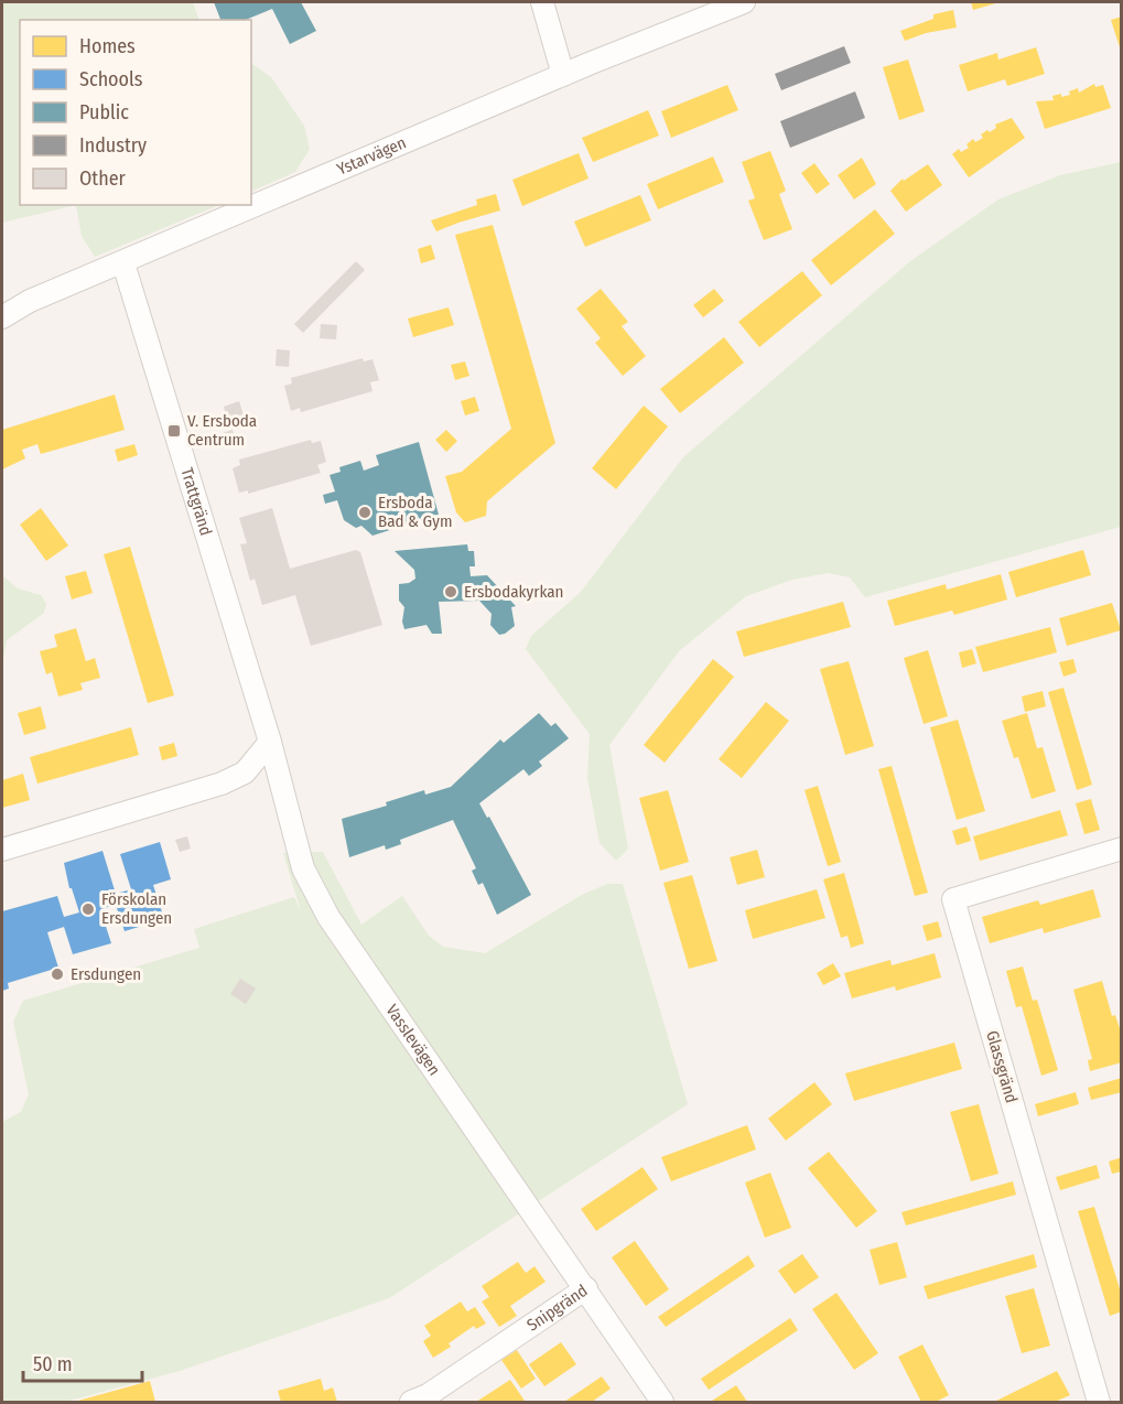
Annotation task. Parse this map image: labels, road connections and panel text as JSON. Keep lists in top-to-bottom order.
{
  "streets": {
    "street": [
      "Ystarvägen",
      "Trattgränd",
      "Vasslevägen",
      "Glassgränd",
      "Snipgränd"
    ]
  },
  "crossings": [
    ["Ystarvägen", "Trattgränd"],
    ["Trattgränd", "Vasslevägen"],
    ["Vasslevägen", "Snipgränd"]
  ],
  "places": {
    "transit": ["V. Ersboda Centrum"],
    "other": [
      "Ersboda Bad & Gym",
      "Ersbodakyrkan",
      "Förskolan Ersdungen",
      "Ersdungen"
    ]
  },
  "legend": [
    "Homes",
    "Schools",
    "Public",
    "Industry",
    "Other"
  ],
  "scale_bar": "50 m"
}
